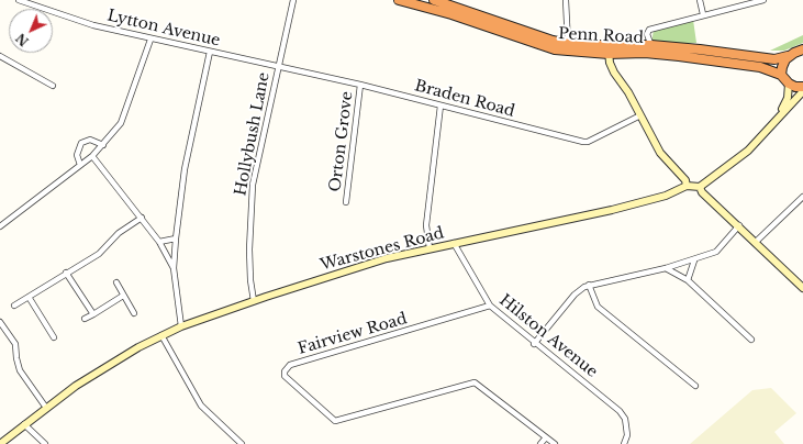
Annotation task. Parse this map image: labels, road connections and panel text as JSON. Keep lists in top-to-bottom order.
{
  "streets": {
    "highway": ["Penn Road"],
    "street": [
      "Lytton Avenue",
      "Braden Road",
      "Hollybush Lane",
      "Orton Grove",
      "Warstones Road",
      "Fairview Road",
      "Hilston Avenue"
    ]
  },
  "crossings": [
    ["Lytton Avenue", "Braden Road"],
    ["Lytton Avenue", "Hollybush Lane"],
    ["Braden Road", "Hollybush Lane"],
    ["Braden Road", "Orton Grove"],
    ["Hollybush Lane", "Warstones Road"],
    ["Warstones Road", "Hilston Avenue"],
    ["Fairview Road", "Hilston Avenue"]
  ],
  "north": "bottom left"
}
